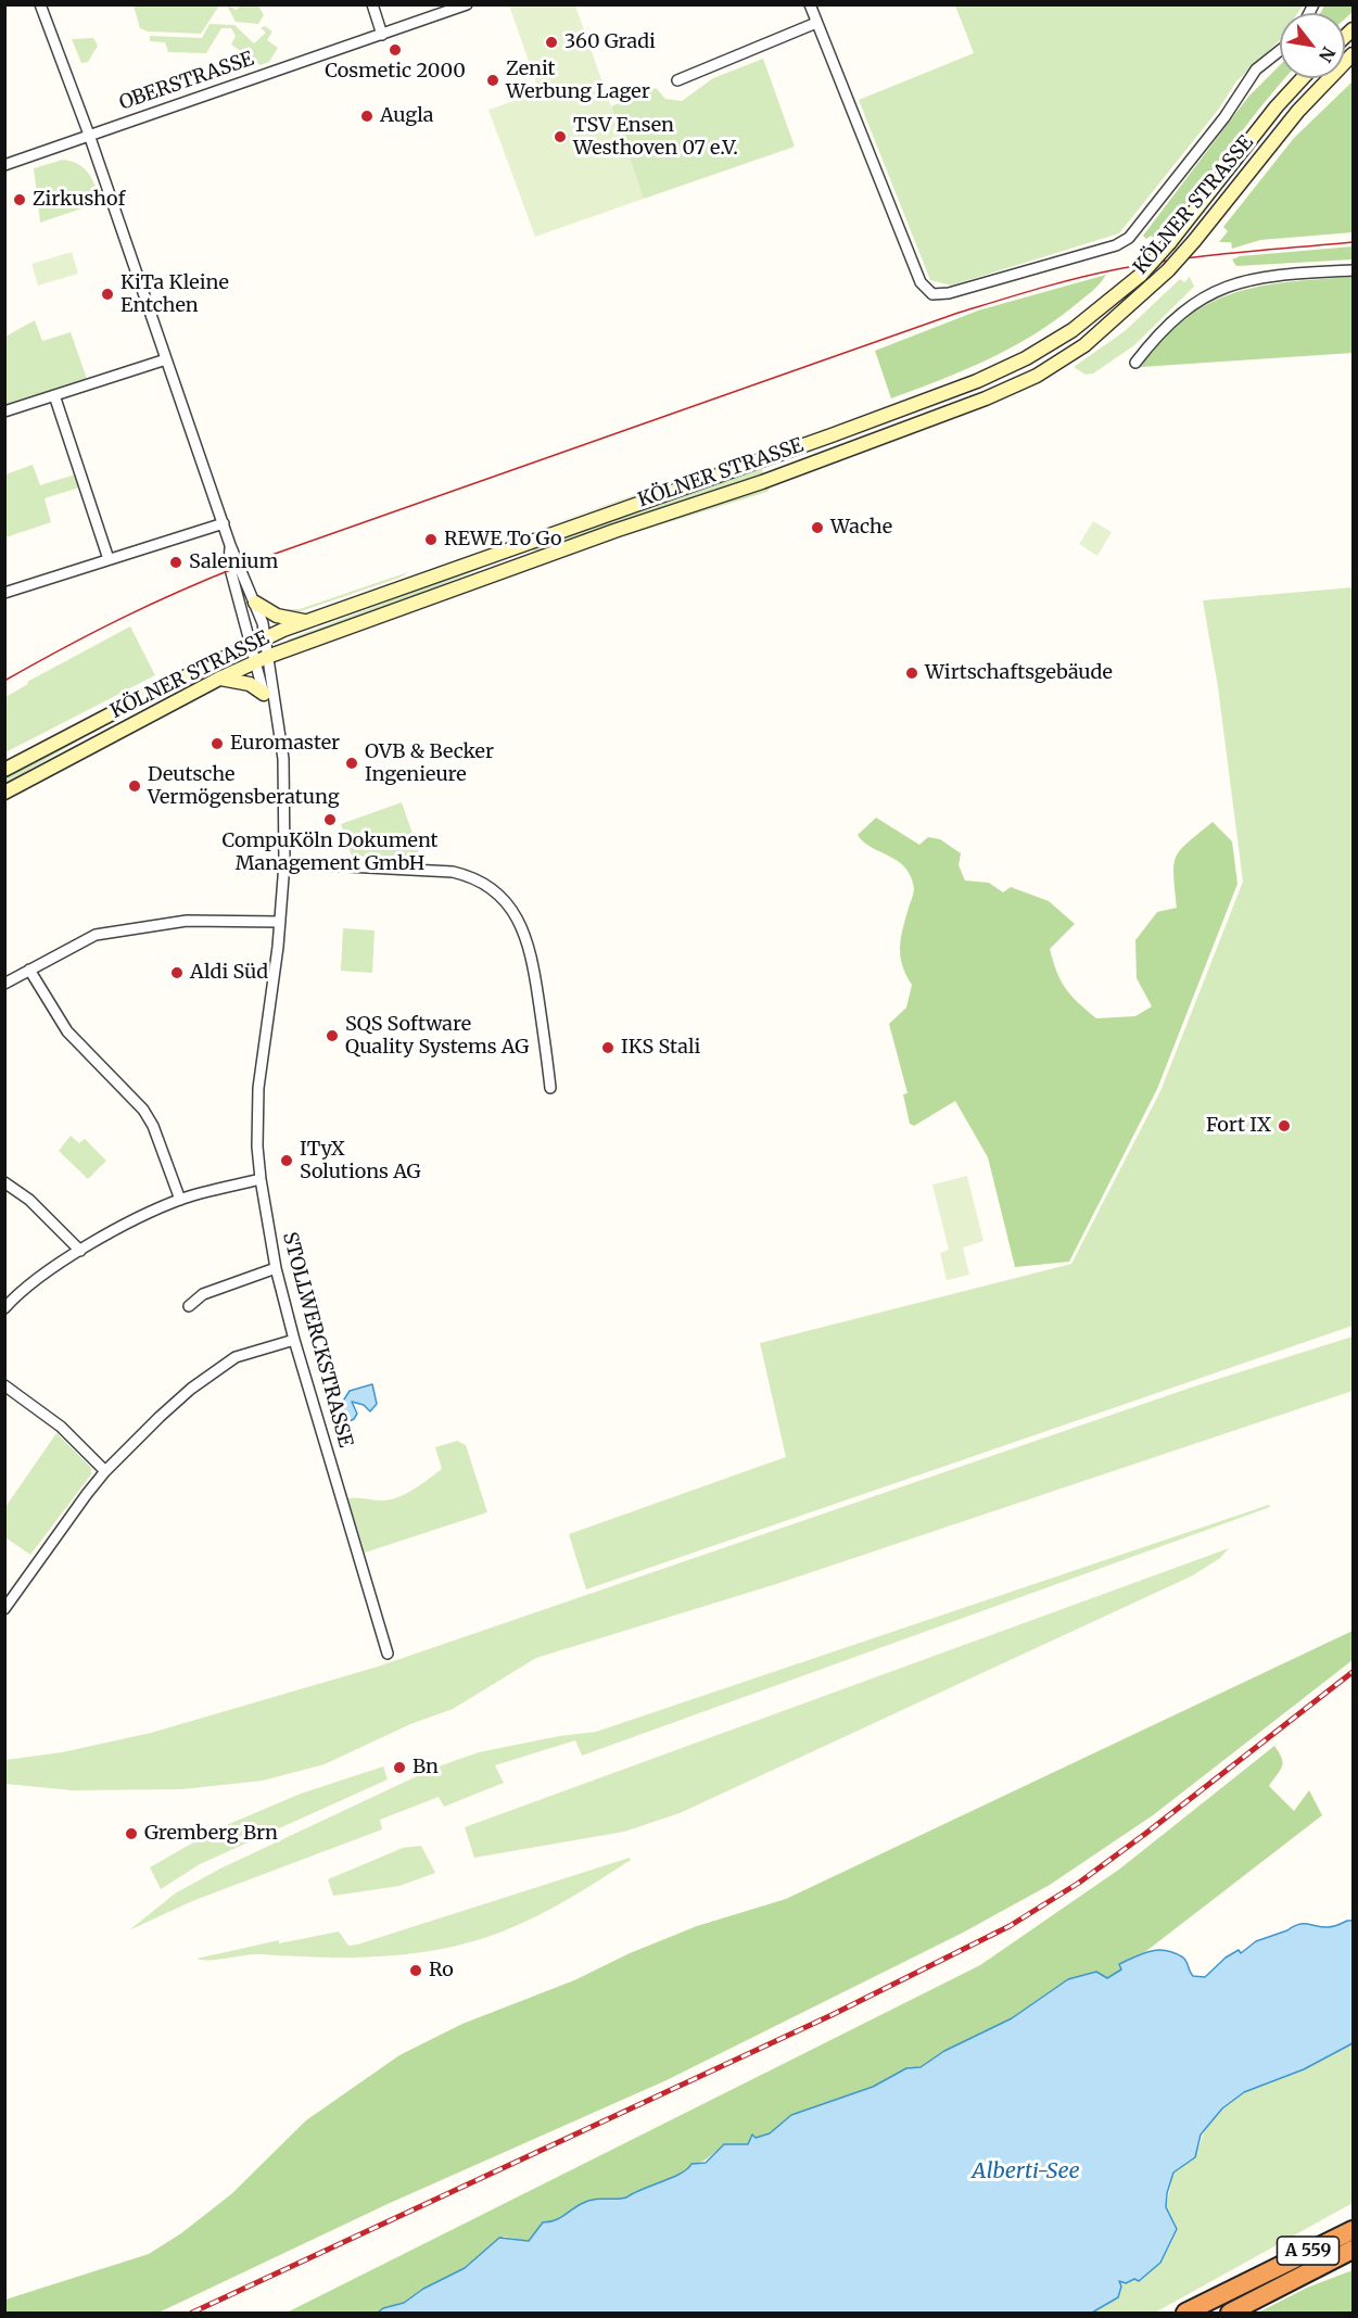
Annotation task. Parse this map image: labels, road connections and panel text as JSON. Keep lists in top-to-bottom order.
{
  "streets": {
    "highway": ["A 559"],
    "main road": ["KÖLNER STRASSE"],
    "street": ["OBERSTRASSE", "STOLLWERCKSTRASSE"]
  },
  "crossings": [
    ["KÖLNER STRASSE", "STOLLWERCKSTRASSE"]
  ],
  "water": ["Alberti-See"],
  "places": [
    "360 Gradi",
    "Cosmetic 2000",
    "Zenit Werbung Lager",
    "Augla",
    "TSV Ensen Westhoven 07 e.V.",
    "Zirkushof",
    "KiTa Kleine Entchen",
    "Wache",
    "REWE To Go",
    "Salenium",
    "Wirtschaftsgebäude",
    "Euromaster",
    "OVB & Becker Ingenieure",
    "Deutsche Vermögensberatung",
    "CompuKöln Dokument Management GmbH",
    "Aldi Süd",
    "SQS Software Quality Systems AG",
    "IKS Stali",
    "Fort IX",
    "ITyX Solutions AG",
    "Bn",
    "Gremberg Brn",
    "Ro"
  ],
  "north": "bottom right"
}
